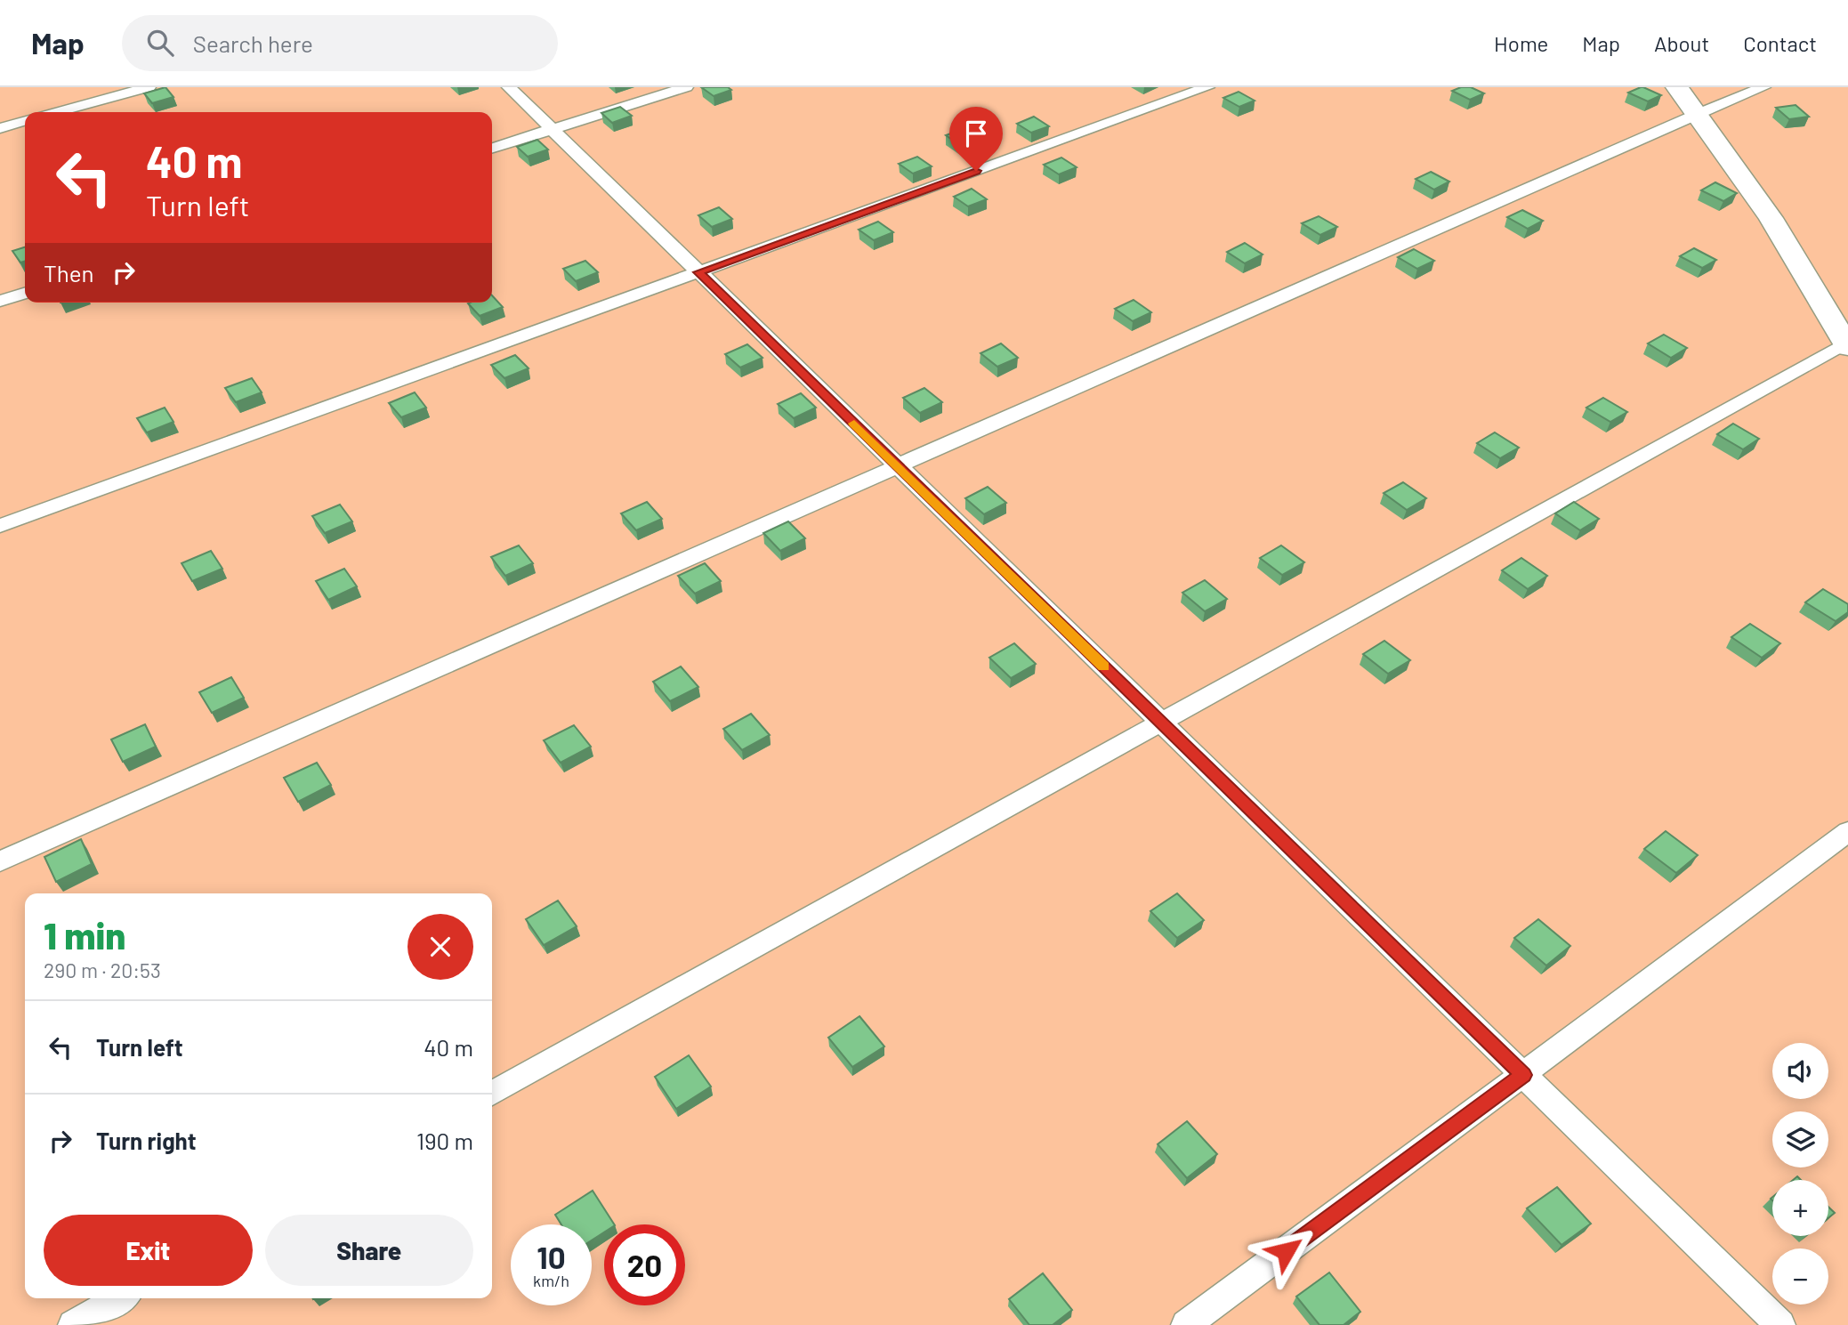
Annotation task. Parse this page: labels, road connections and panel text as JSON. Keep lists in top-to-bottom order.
{
  "page": {
    "header": "Map",
    "search": "Search here",
    "nav": [
      "Home",
      "Map",
      "About",
      "Contact"
    ],
    "turn": ["40 m", "Turn left"],
    "then": "Then",
    "heading": ["1 min", "290 m · 20:53"],
    "list": [
      {
        "name": "Turn left",
        "value": "40 m"
      },
      {
        "name": "Turn right",
        "value": "190 m"
      }
    ],
    "map_buttons": ["+", "−"],
    "buttons": ["Exit", "Share"],
    "speed": "10 km/h",
    "limit": "20"
  }
}
